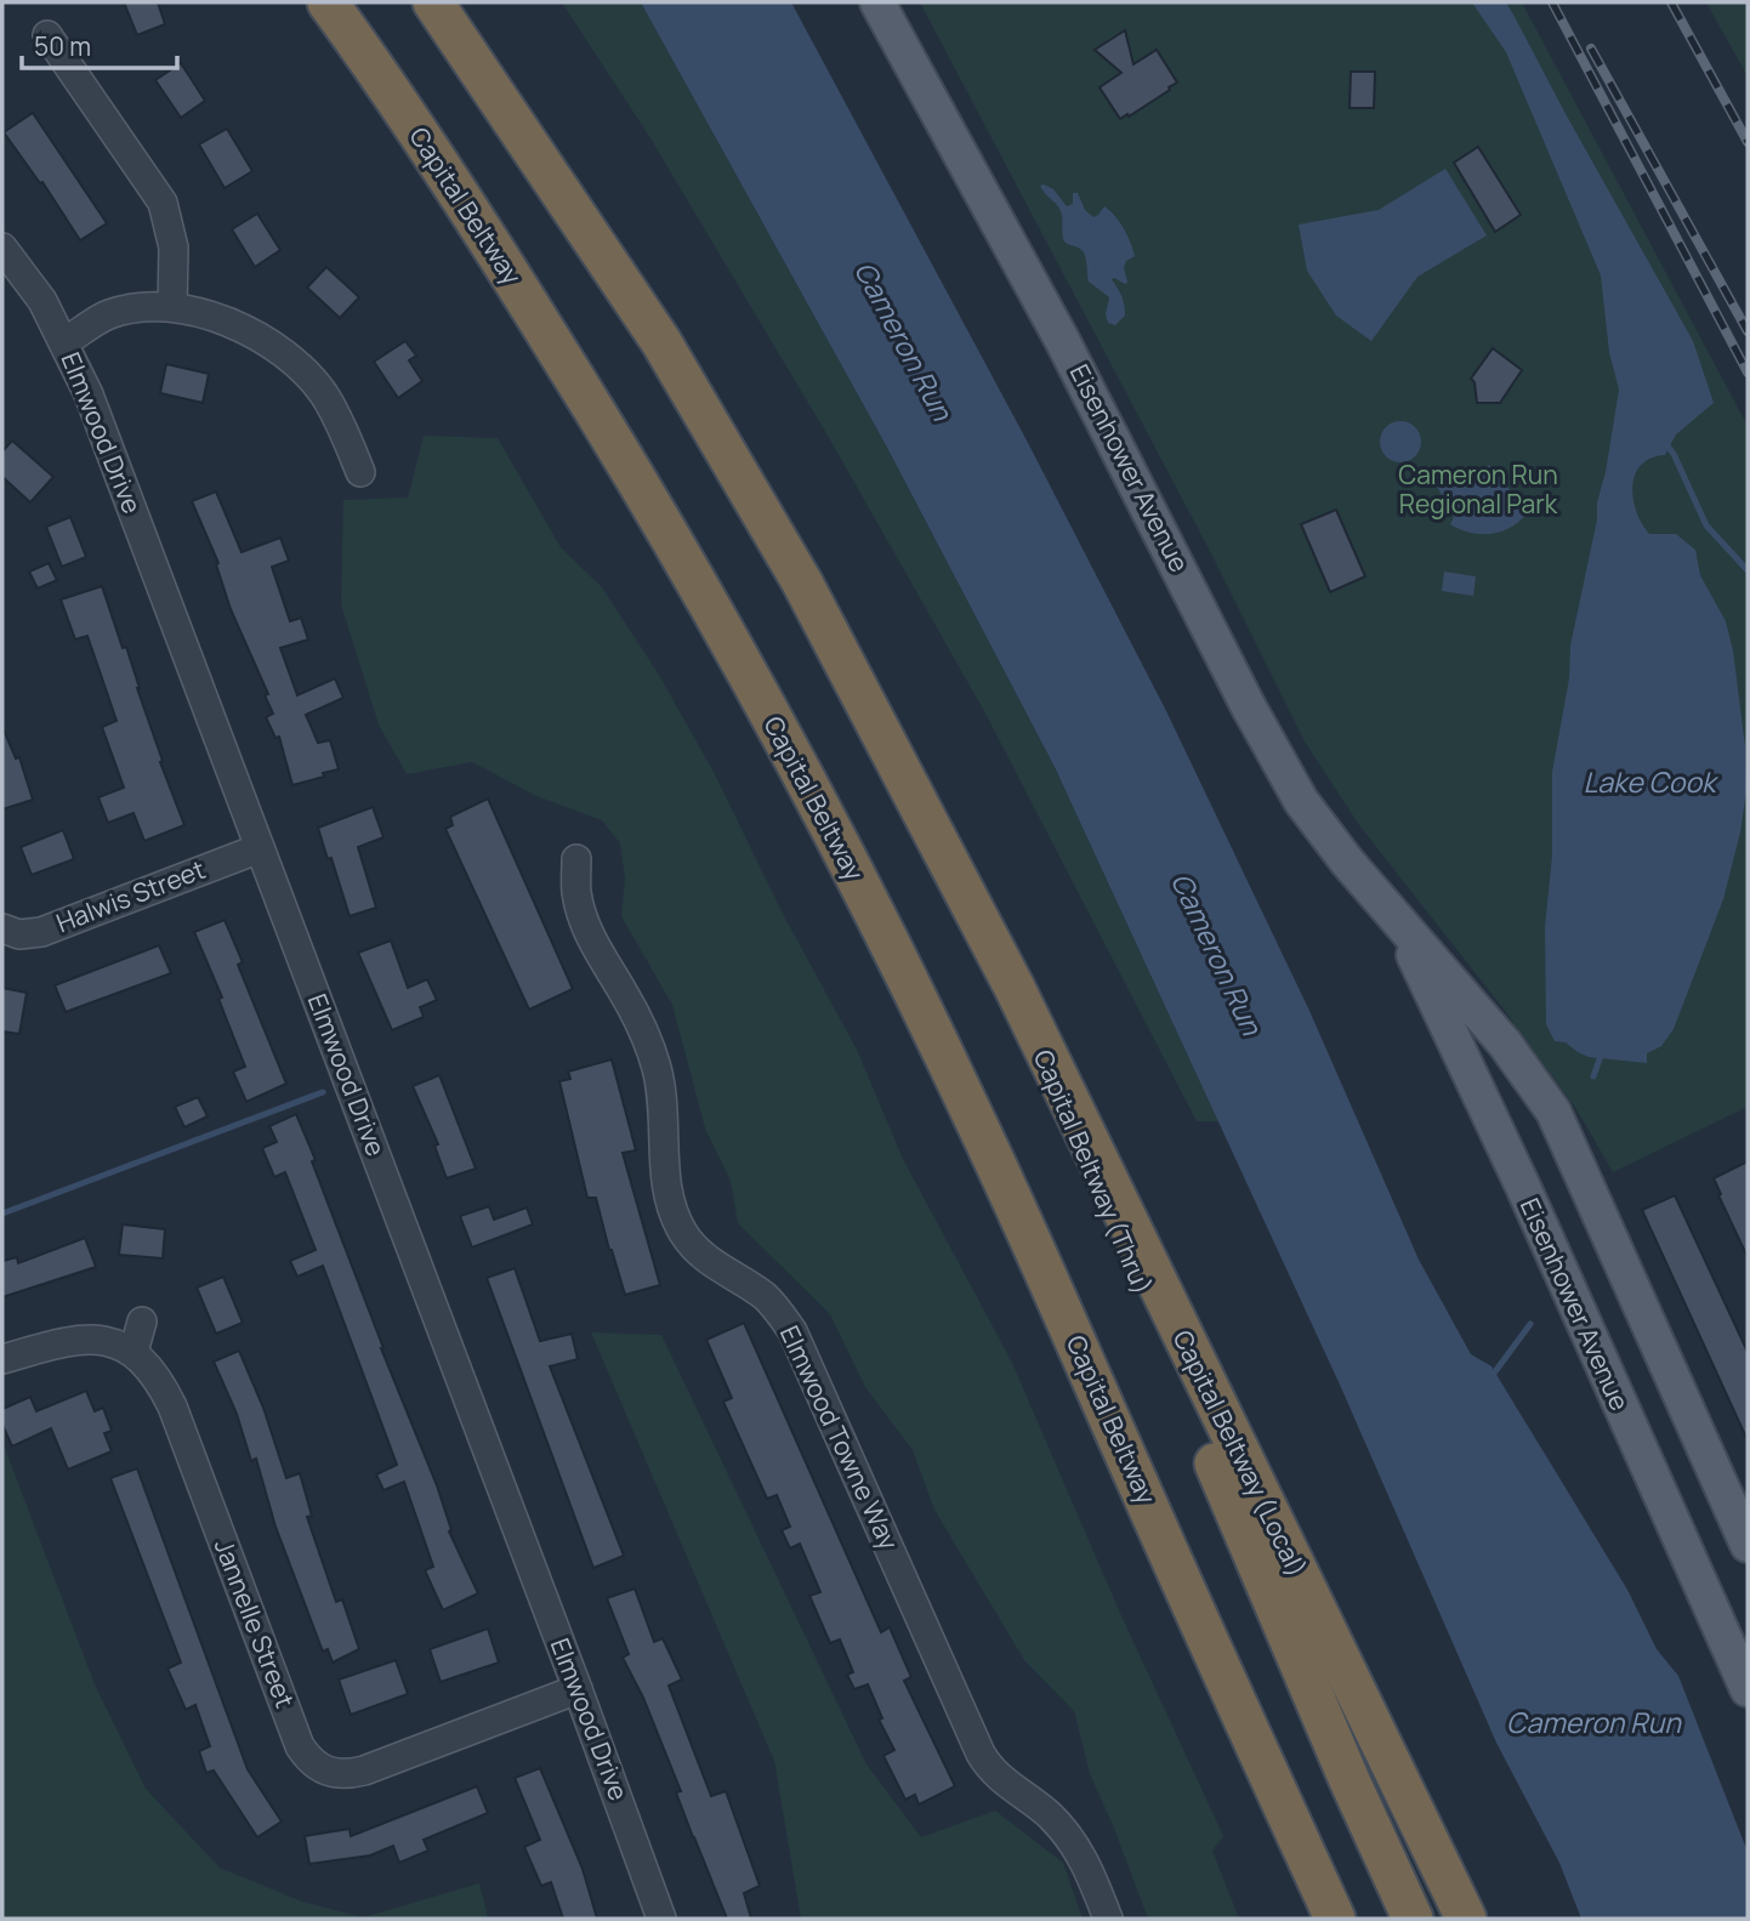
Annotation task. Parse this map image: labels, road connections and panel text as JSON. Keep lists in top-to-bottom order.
{
  "streets": {
    "highway": ["Capital Beltway", "Capital Beltway (Thru)", "Capital Beltway (Local)"],
    "main road": ["Eisenhower Avenue"],
    "street": [
      "Elmwood Drive",
      "Halwis Street",
      "Elmwood Towne Way",
      "Jannelle Street"
    ]
  },
  "crossings": [
    ["Elmwood Drive", "Halwis Street"],
    ["Elmwood Drive", "Jannelle Street"],
    ["Capital Beltway (Thru)", "Capital Beltway (Local)"]
  ],
  "water": ["Cameron Run", "Lake Cook"],
  "parks": ["Cameron Run Regional Park"],
  "scale_bar": "50 m"
}
